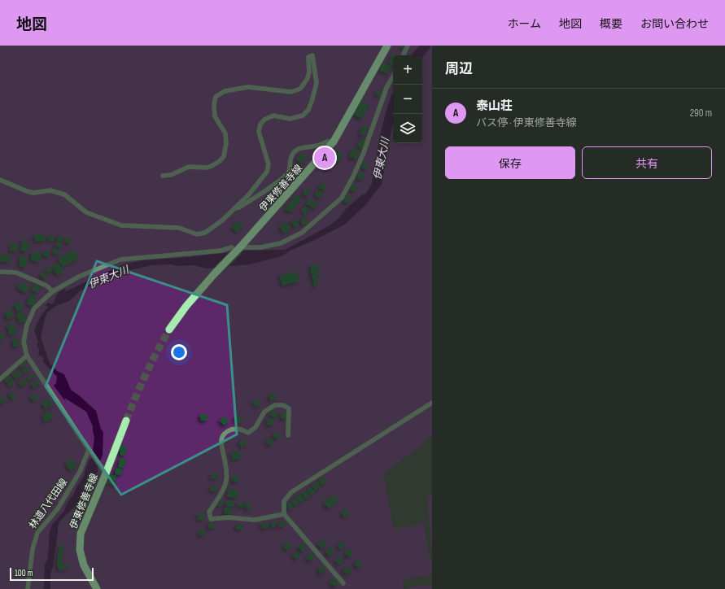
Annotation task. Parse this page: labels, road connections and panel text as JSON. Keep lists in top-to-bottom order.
{
  "streets": {
    "main road": ["伊東修善寺線"],
    "street": ["林道八代田線"]
  },
  "water": ["伊東大川"],
  "scale_bar": "100 m",
  "page": {
    "header": "地図",
    "nav": [
      "ホーム",
      "地図",
      "概要",
      "お問い合わせ"
    ],
    "heading": "周辺",
    "map_buttons": ["+", "−"],
    "list": [
      {
        "mark": "A",
        "name": "泰山荘",
        "note": "バス停 · 伊東修善寺線",
        "value": "290 m"
      }
    ],
    "buttons": ["保存", "共有"],
    "pins": "A",
    "scale": "100 m"
  }
}
